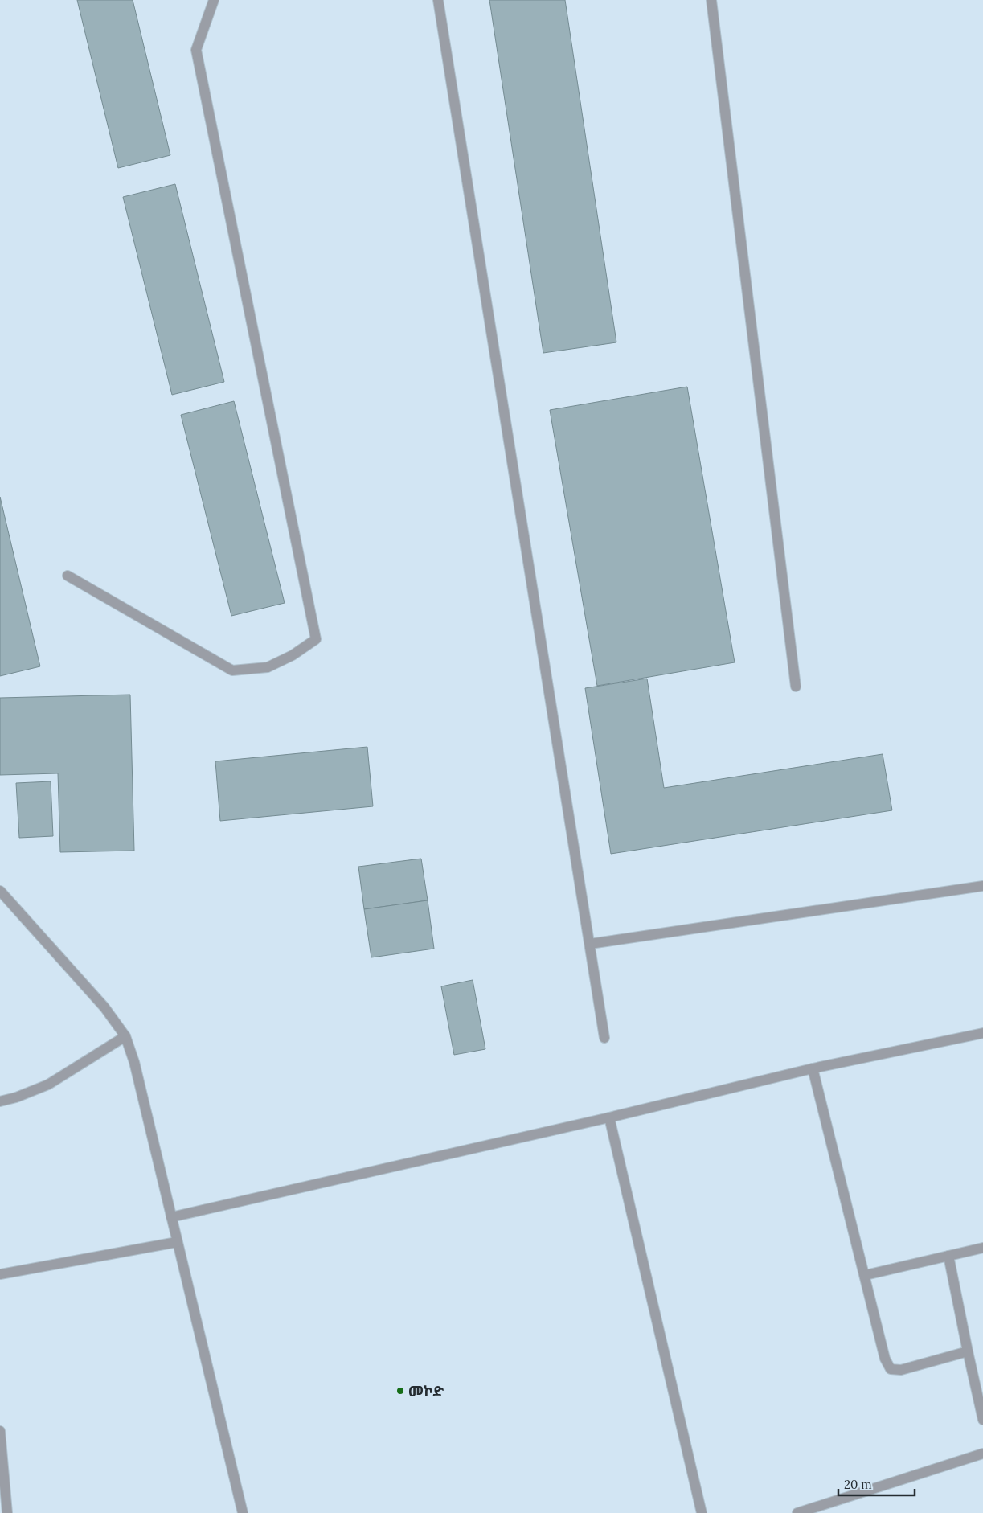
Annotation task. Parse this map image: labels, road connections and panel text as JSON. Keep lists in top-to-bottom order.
{
  "places": ["መኮድ"],
  "scale_bar": "20 m"
}
